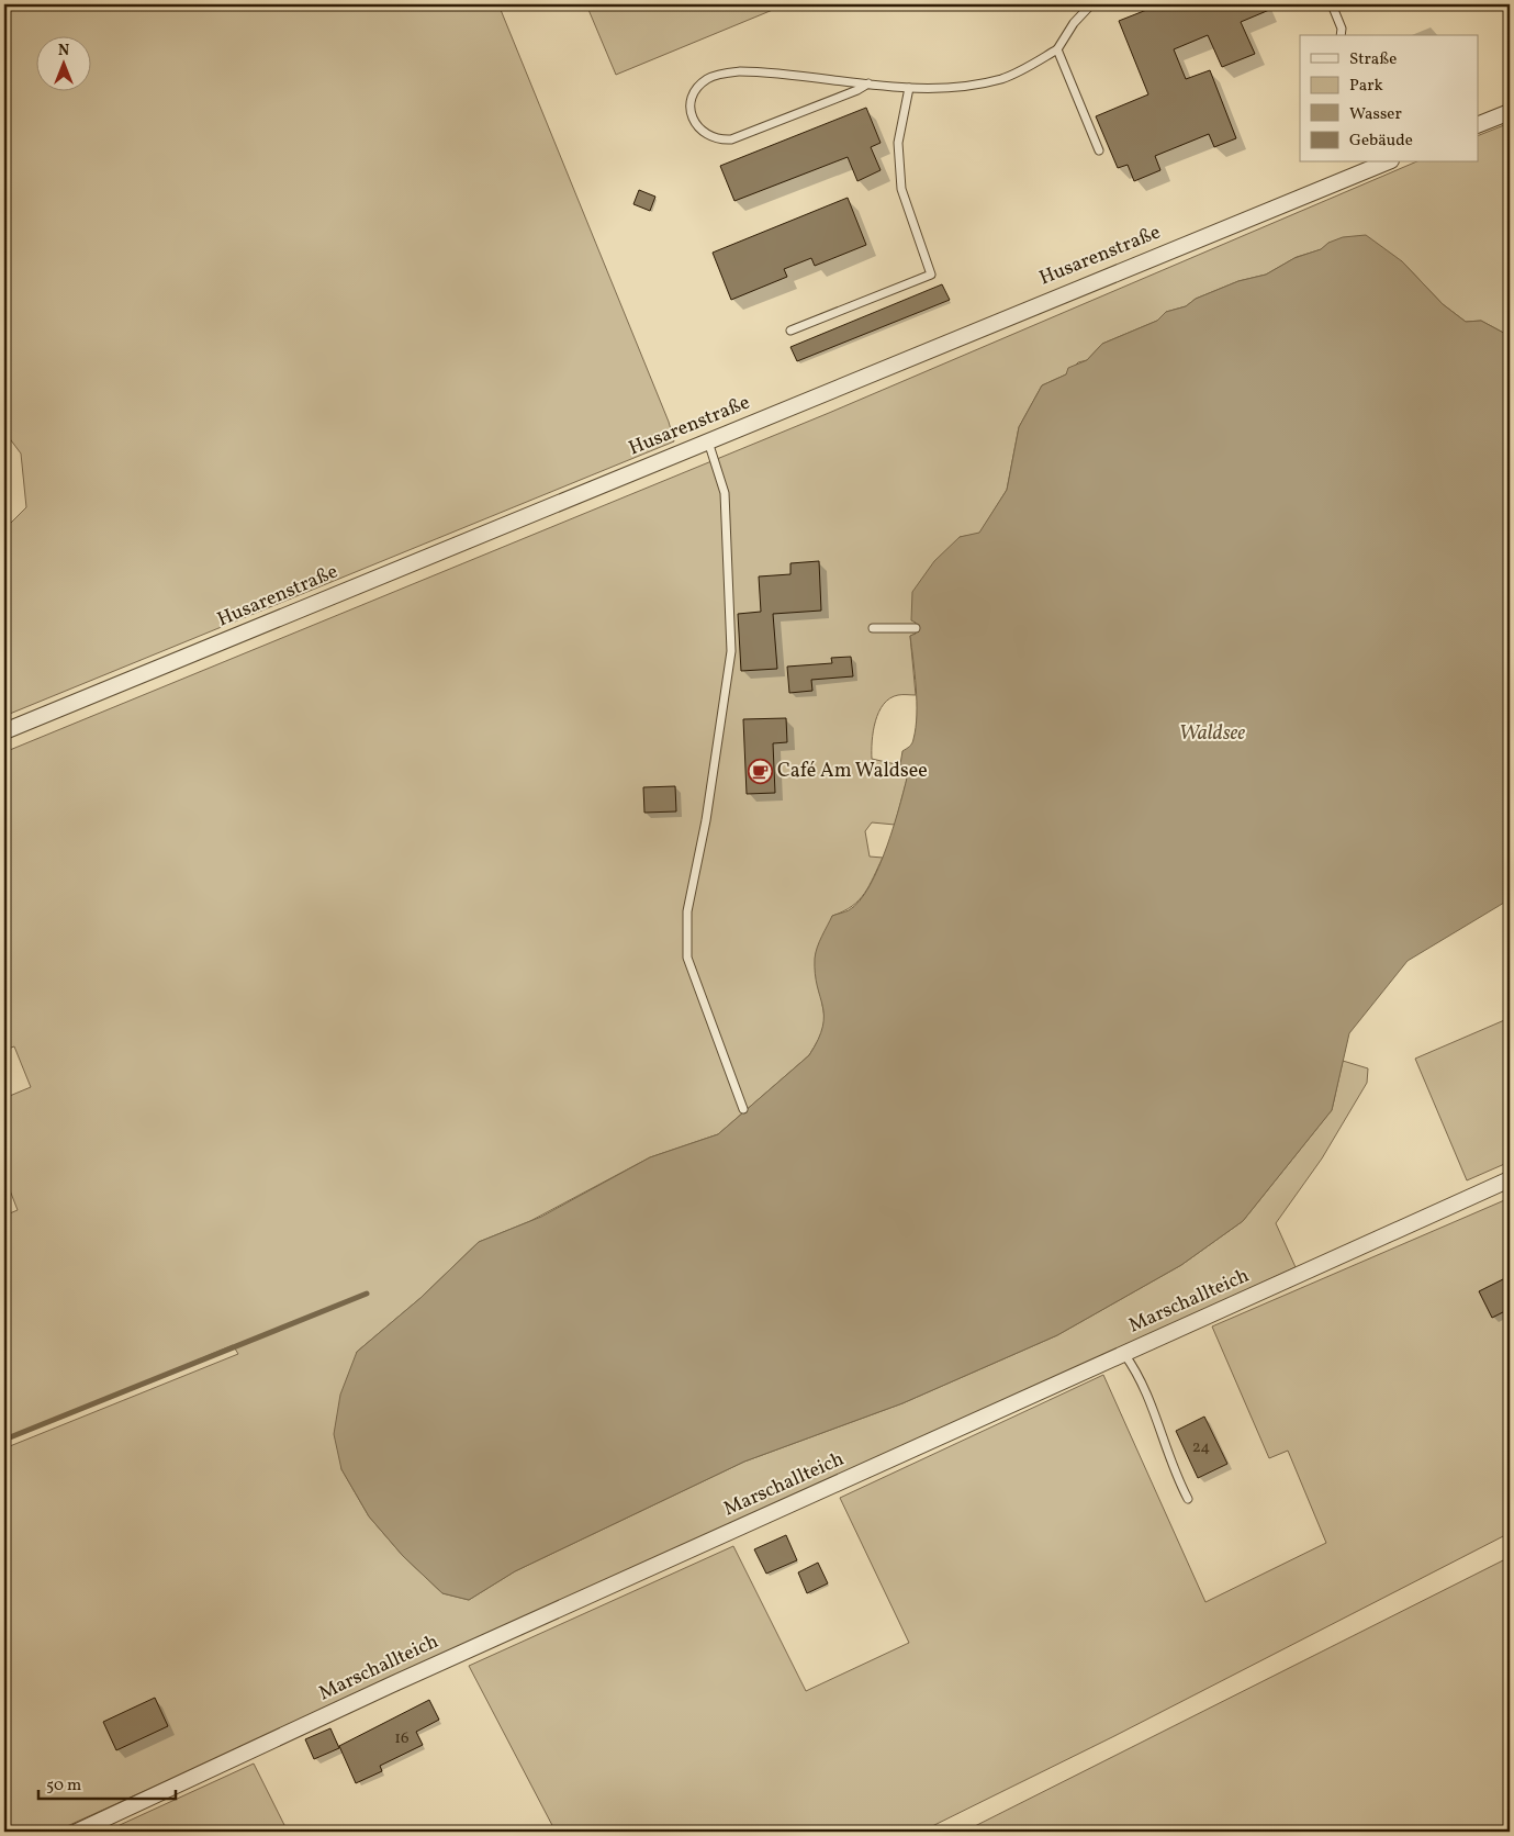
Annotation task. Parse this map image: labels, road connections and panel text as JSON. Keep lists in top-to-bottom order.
{
  "streets": {
    "street": ["Husarenstraße", "Marschallteich"]
  },
  "water": ["Waldsee"],
  "places": {
    "cafe": ["Café Am Waldsee"]
  },
  "house_numbers": ["24", "16"],
  "legend": [
    "Straße",
    "Park",
    "Wasser",
    "Gebäude"
  ],
  "scale_bar": "50 m",
  "north": "top"
}
